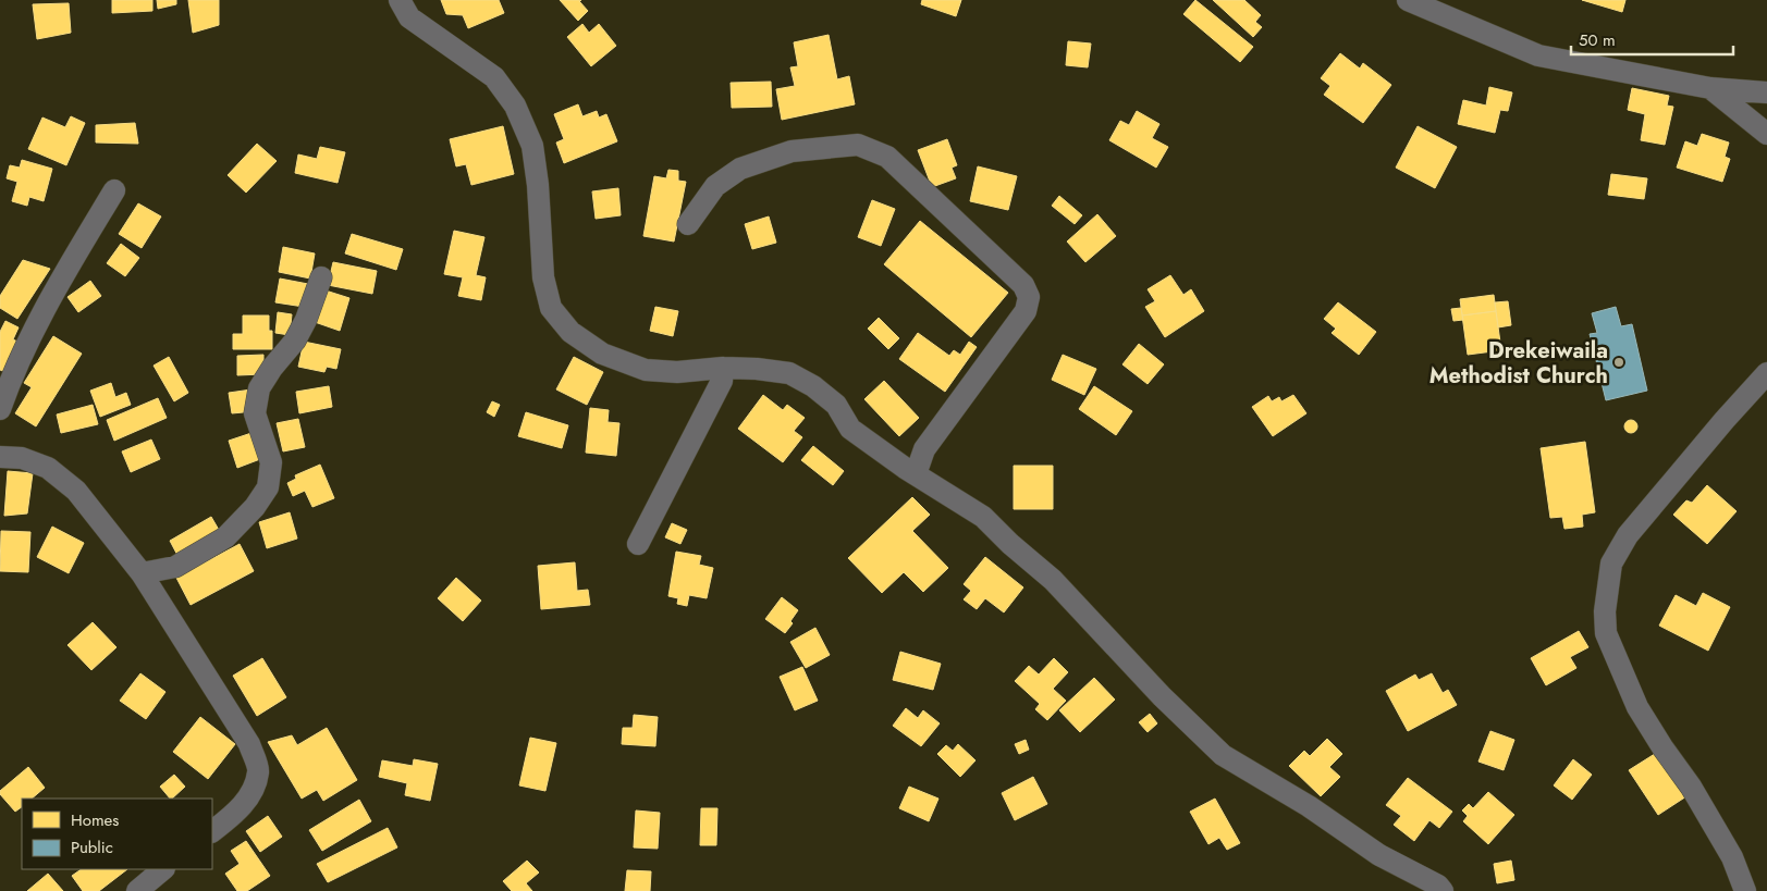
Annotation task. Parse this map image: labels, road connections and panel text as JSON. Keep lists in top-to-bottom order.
{
  "places": ["Drekeiwaila Methodist Church"],
  "legend": ["Homes", "Public"],
  "scale_bar": "50 m"
}
